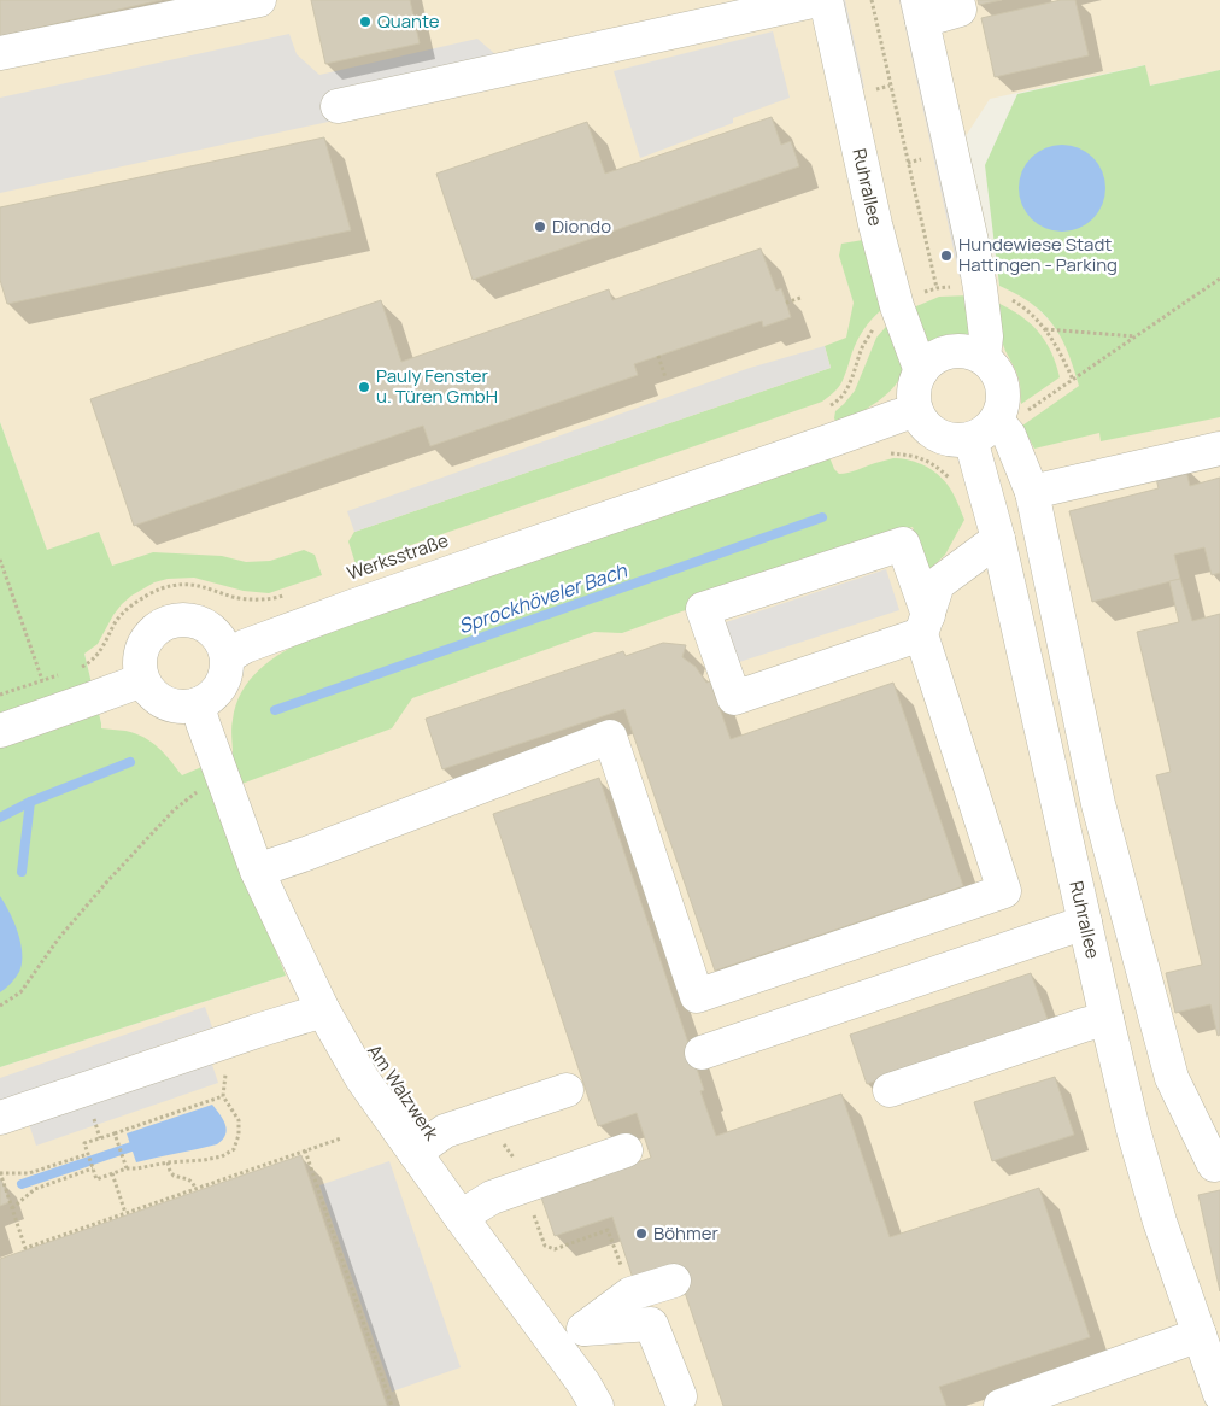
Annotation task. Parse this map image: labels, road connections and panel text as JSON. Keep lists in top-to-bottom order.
{
  "streets": {
    "street": ["Ruhrallee", "Werksstraße", "Am Walzwerk"]
  },
  "crossings": [
    ["Ruhrallee", "Werksstraße"],
    ["Werksstraße", "Am Walzwerk"]
  ],
  "water": ["Sprockhöveler Bach"],
  "places": [
    "Quante",
    "Diondo",
    "Hundewiese Stadt Hattingen - Parking",
    "Pauly Fenster u. Türen GmbH",
    "Böhmer"
  ]
}
